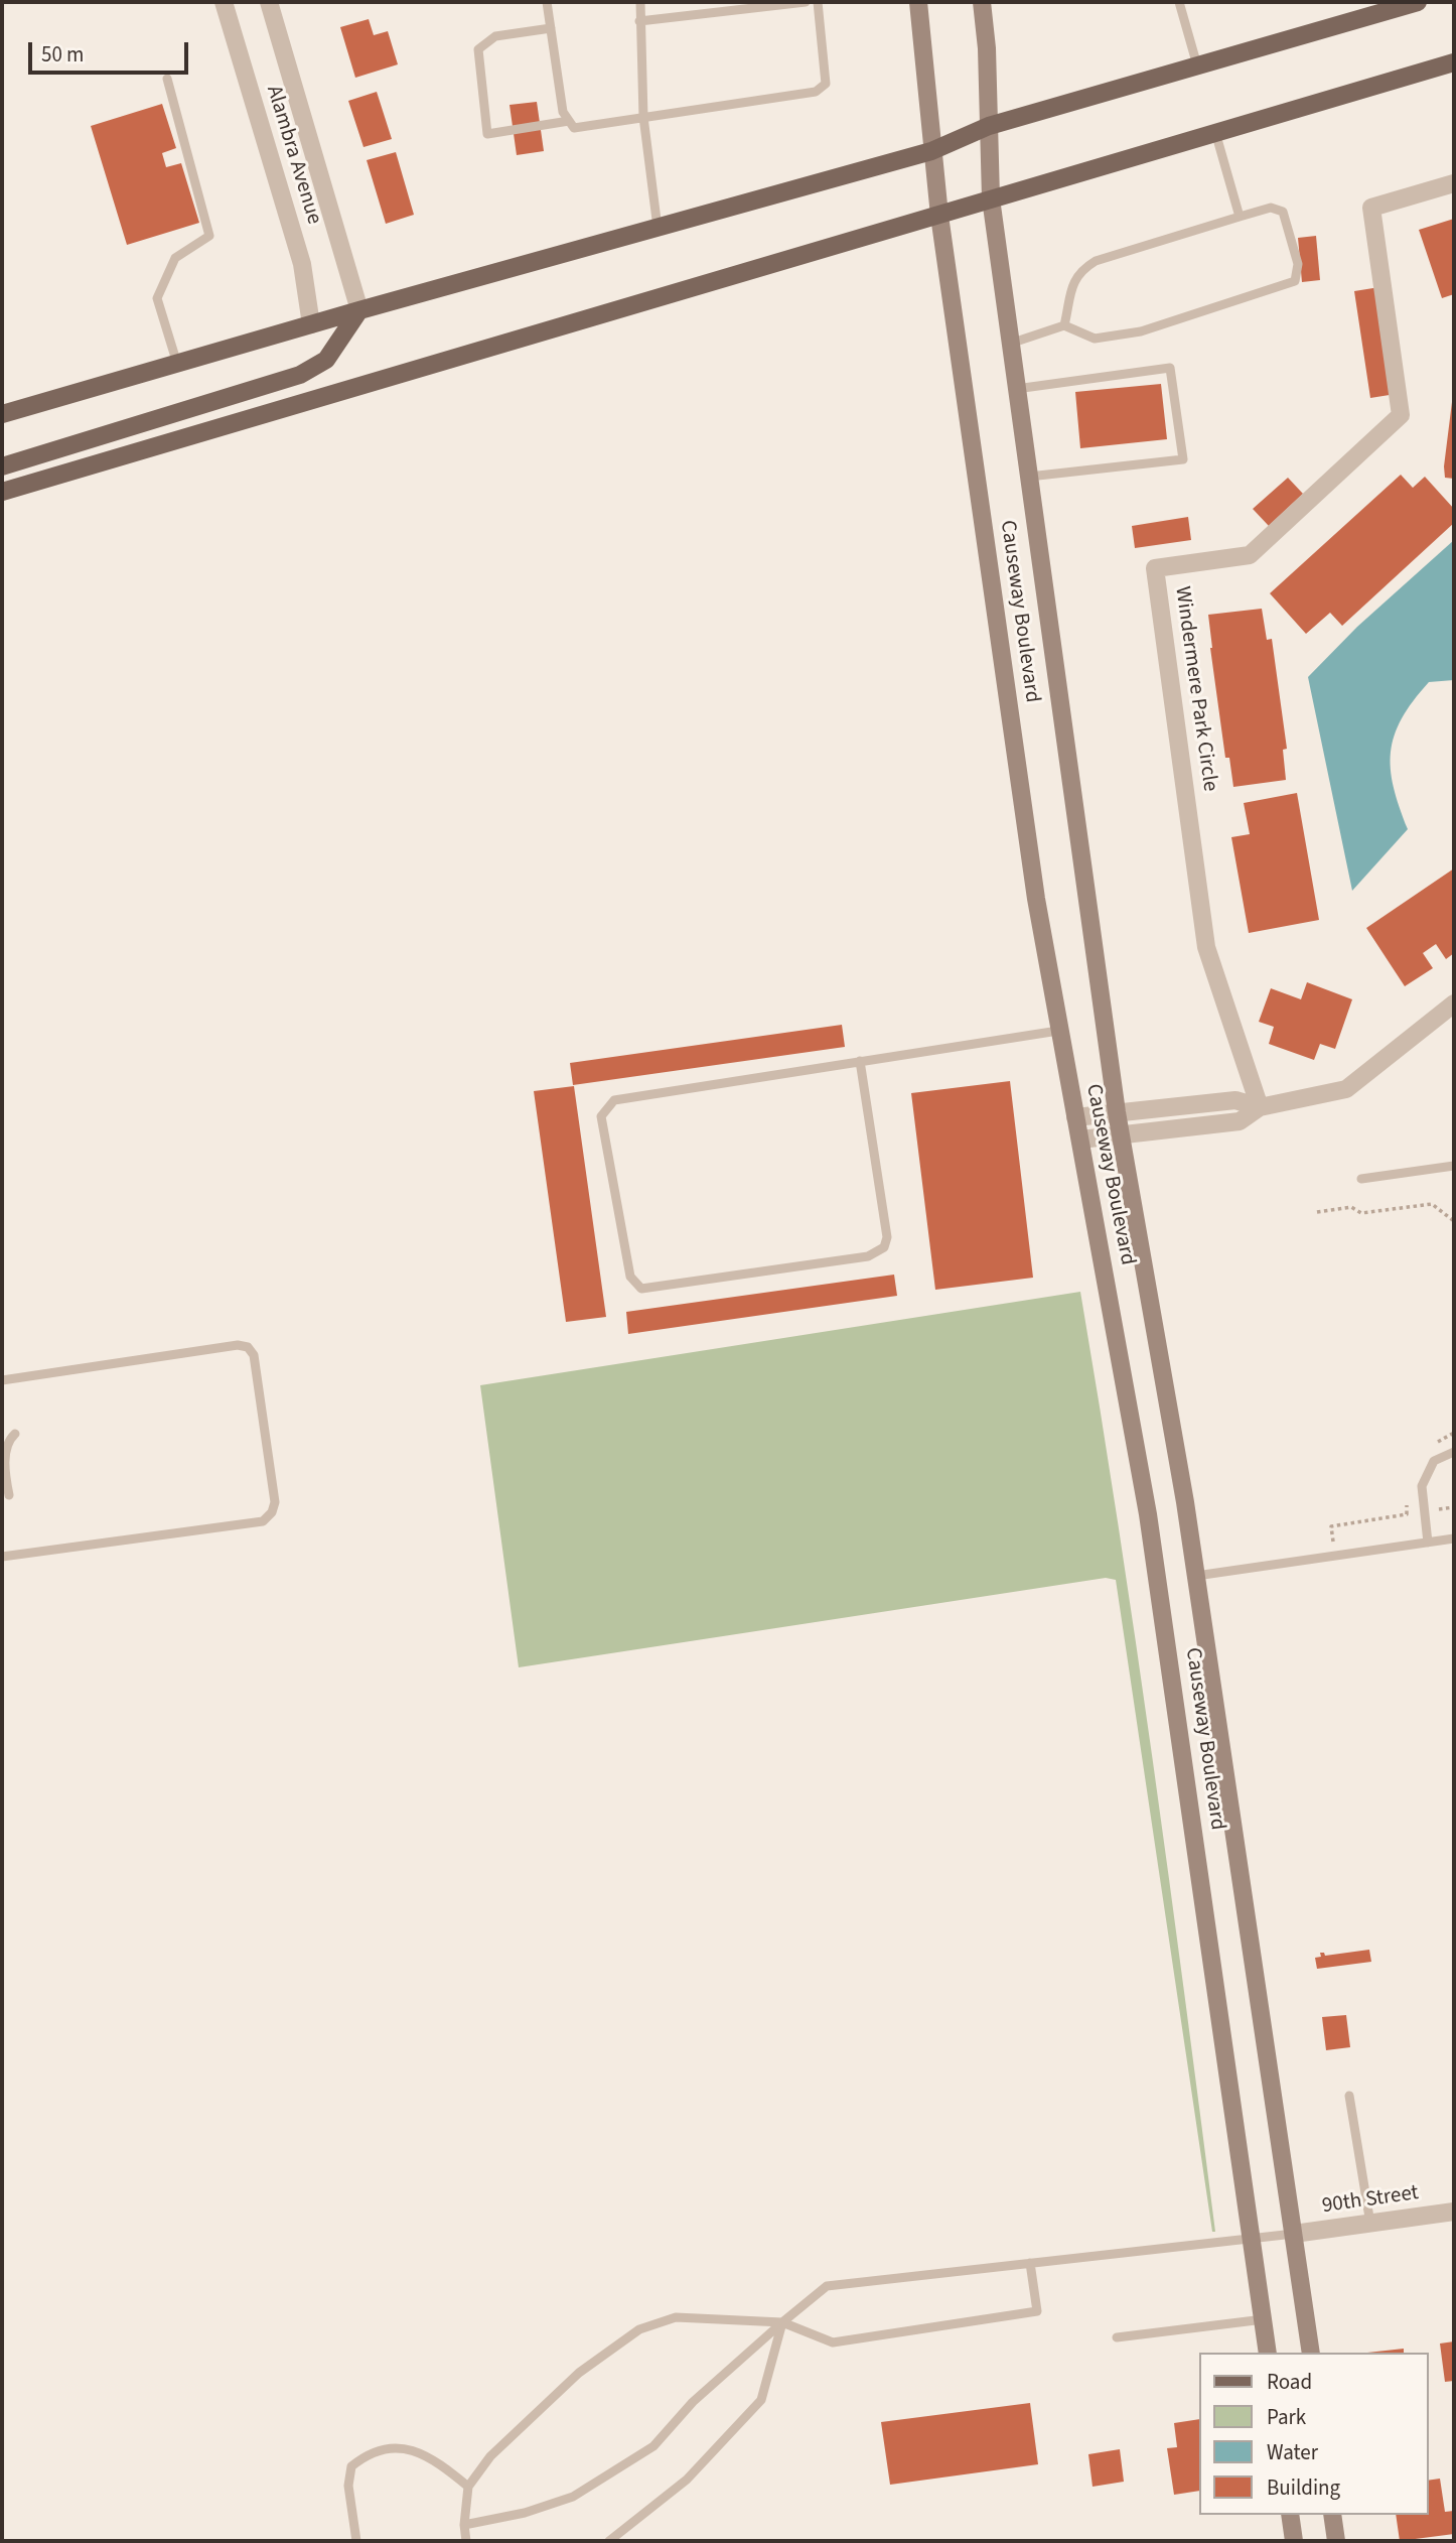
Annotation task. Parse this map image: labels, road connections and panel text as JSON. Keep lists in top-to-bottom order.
{
  "streets": {
    "main road": ["Causeway Boulevard"],
    "street": ["Alambra Avenue", "Windermere Park Circle", "90th Street"]
  },
  "crossings": [
    ["Causeway Boulevard", "90th Street"]
  ],
  "legend": [
    "Road",
    "Park",
    "Water",
    "Building"
  ],
  "scale_bar": "50 m"
}
